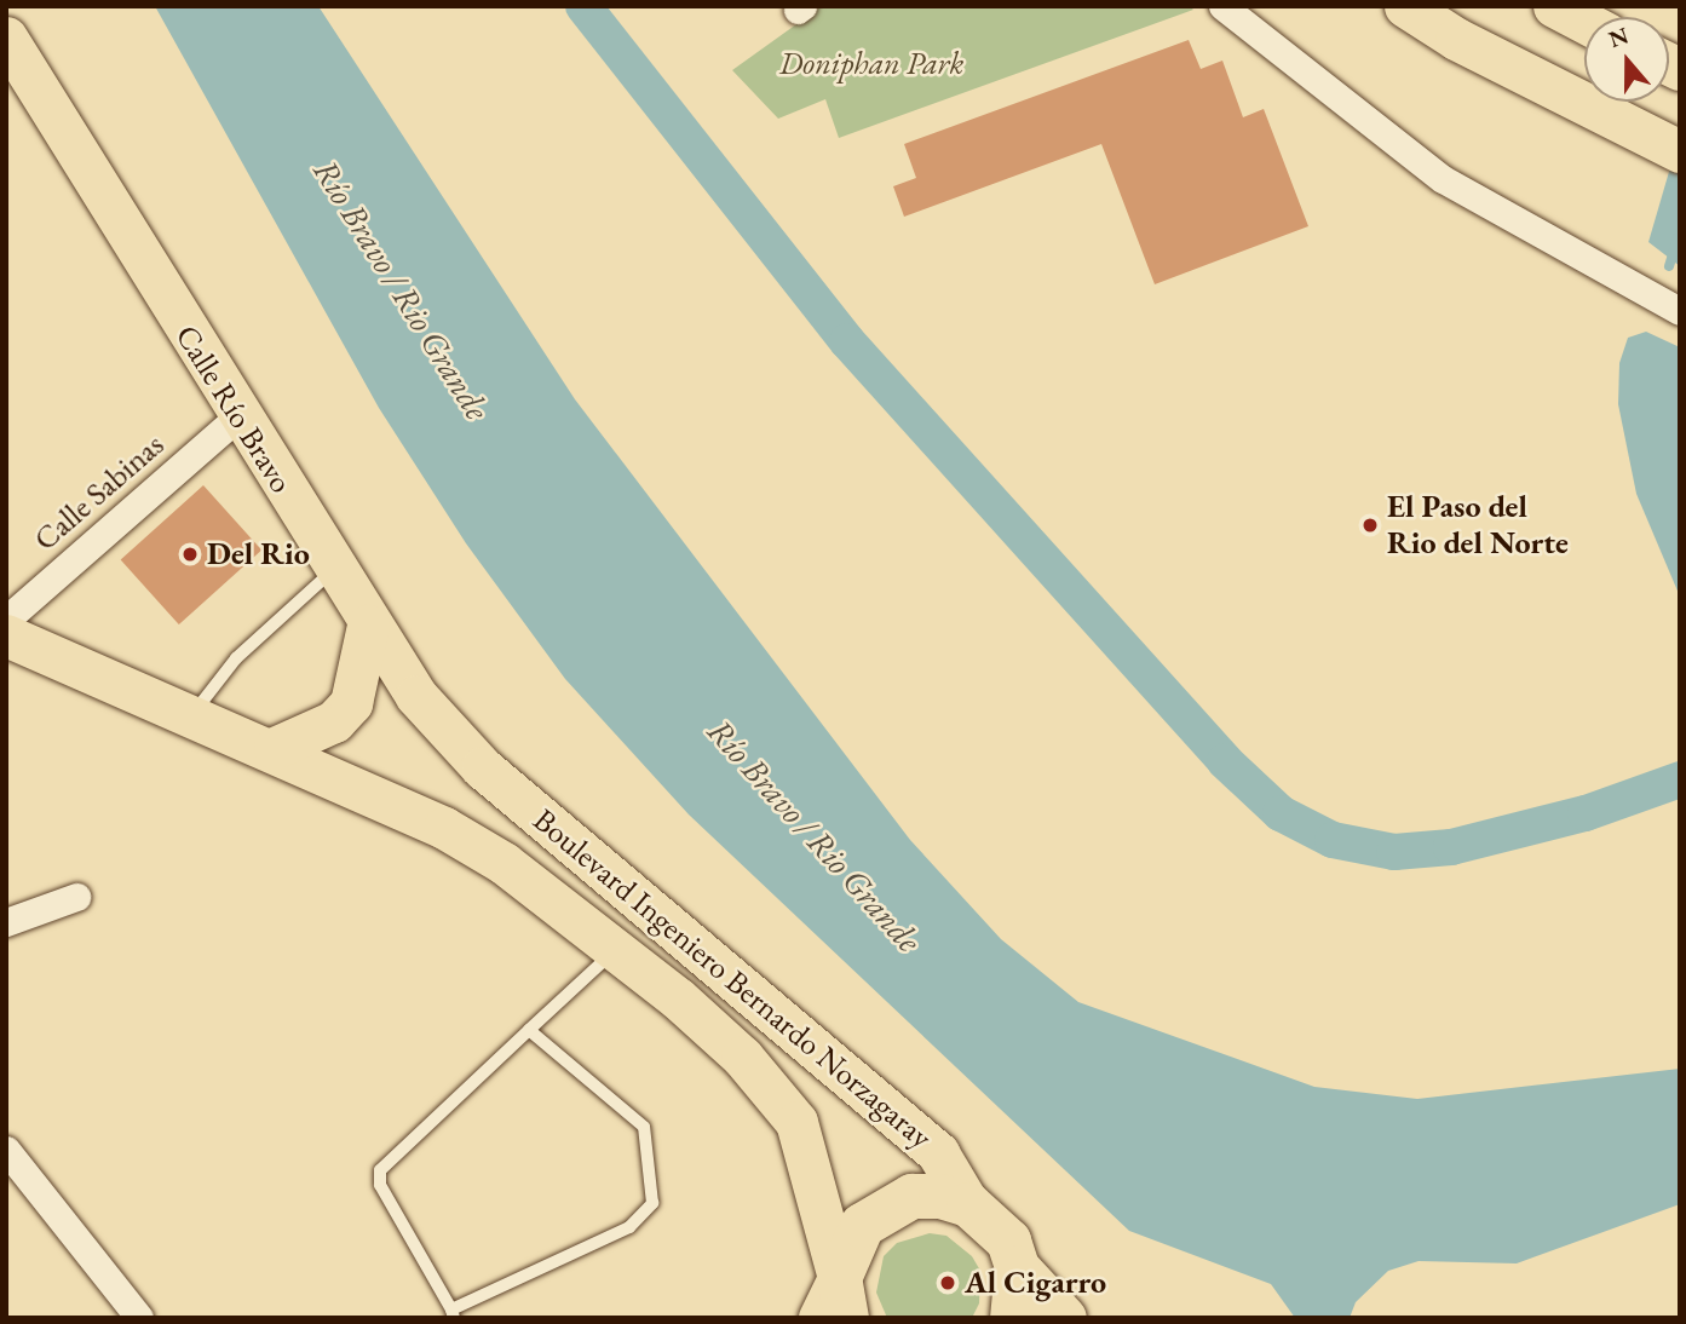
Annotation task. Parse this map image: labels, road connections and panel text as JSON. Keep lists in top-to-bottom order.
{
  "streets": {
    "main road": ["Calle Río Bravo", "Boulevard Ingeniero Bernardo Norzagaray"],
    "street": ["Calle Sabinas"]
  },
  "crossings": [
    ["Calle Río Bravo", "Calle Sabinas"],
    ["Calle Río Bravo", "Boulevard Ingeniero Bernardo Norzagaray"]
  ],
  "water": ["Río Bravo / Rio Grande"],
  "parks": ["Doniphan Park"],
  "places": ["El Paso del Rio del Norte", "Del Rio", "Al Cigarro"],
  "north": "top"
}
